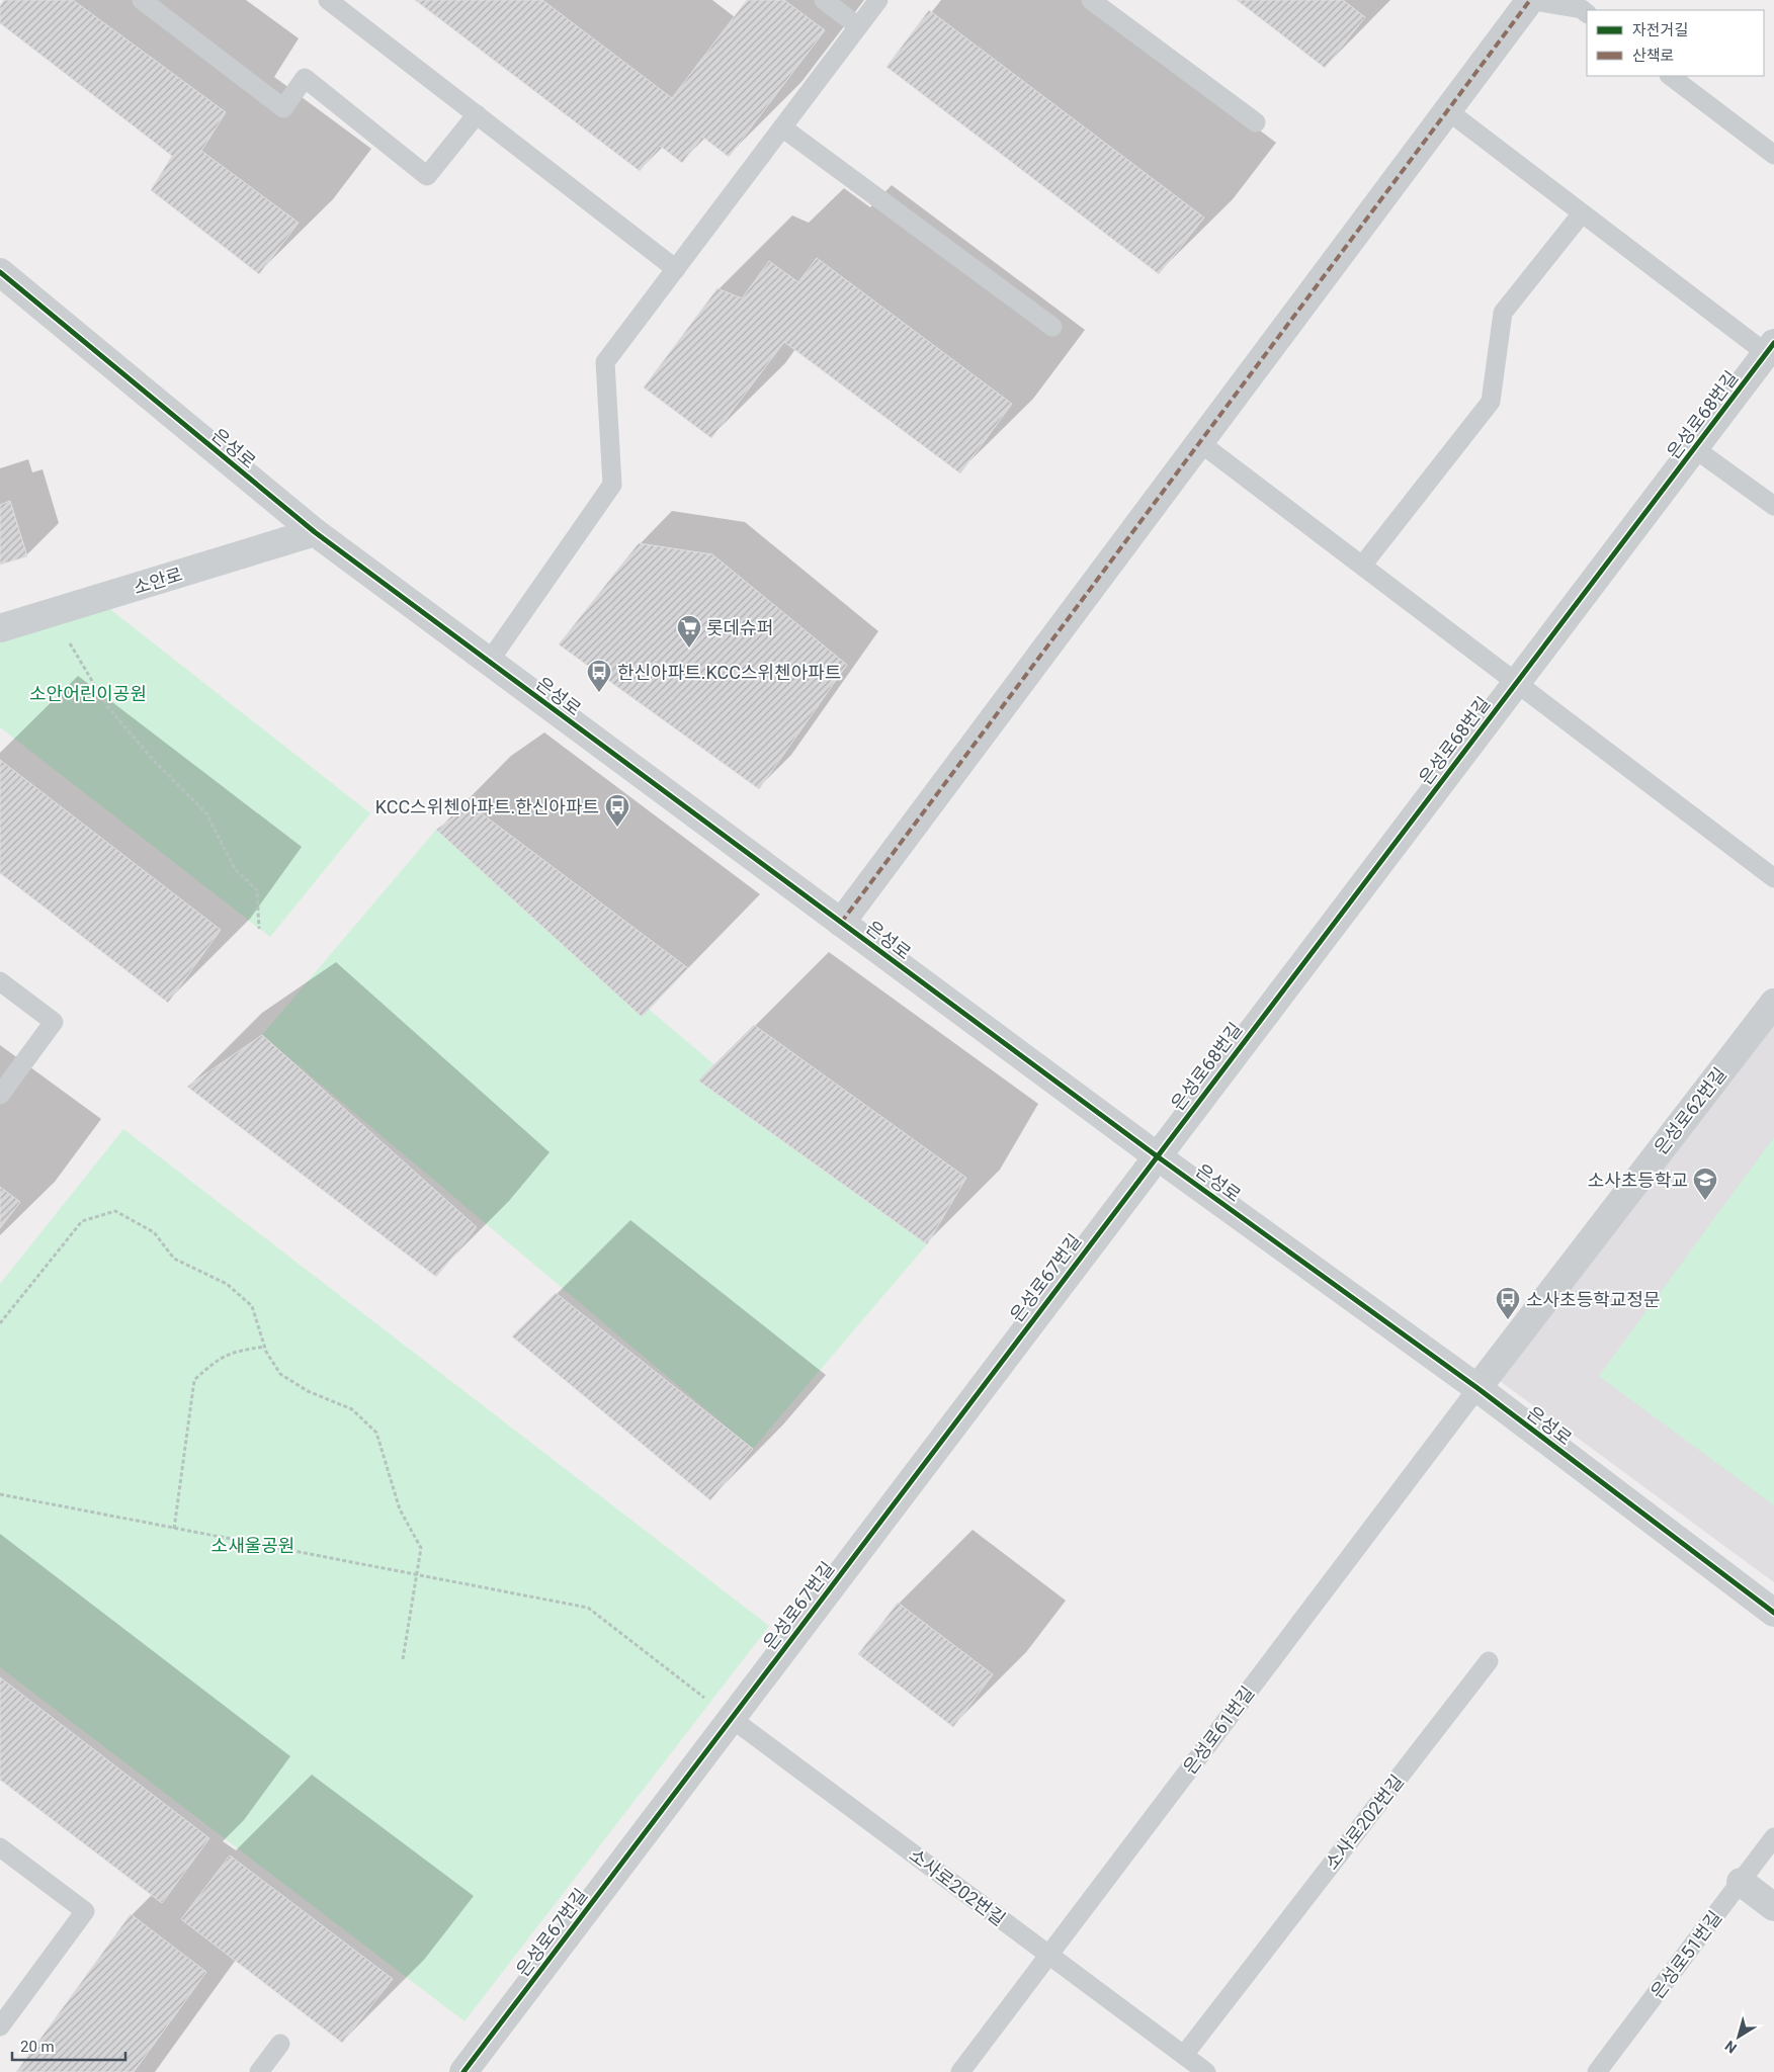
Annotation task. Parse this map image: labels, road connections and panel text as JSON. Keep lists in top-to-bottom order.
{
  "streets": {
    "street": [
      "은성로68번길",
      "은성로",
      "소안로",
      "은성로62번길",
      "은성로67번길"
    ],
    "lane": ["은성로61번길", "소사로202번길", "은성로51번길"]
  },
  "crossings": [
    ["은성로68번길", "은성로"],
    ["은성로68번길", "은성로67번길"],
    ["은성로", "소안로"],
    ["은성로", "은성로62번길"],
    ["은성로", "은성로67번길"],
    ["은성로", "은성로61번길"],
    ["은성로62번길", "은성로61번길"],
    ["은성로67번길", "소사로202번길"],
    ["은성로61번길", "소사로202번길"]
  ],
  "parks": ["소안어린이공원", "소새울공원"],
  "places": {
    "supermarket": ["롯데슈퍼"],
    "bus stop": ["한신아파트.KCC스위첸아파트", "KCC스위첸아파트.한신아파트", "소사초등학교정문"],
    "school or university": ["소사초등학교"]
  },
  "legend": ["자전거길", "산책로"],
  "scale_bar": "20 m",
  "north": "bottom left"
}
